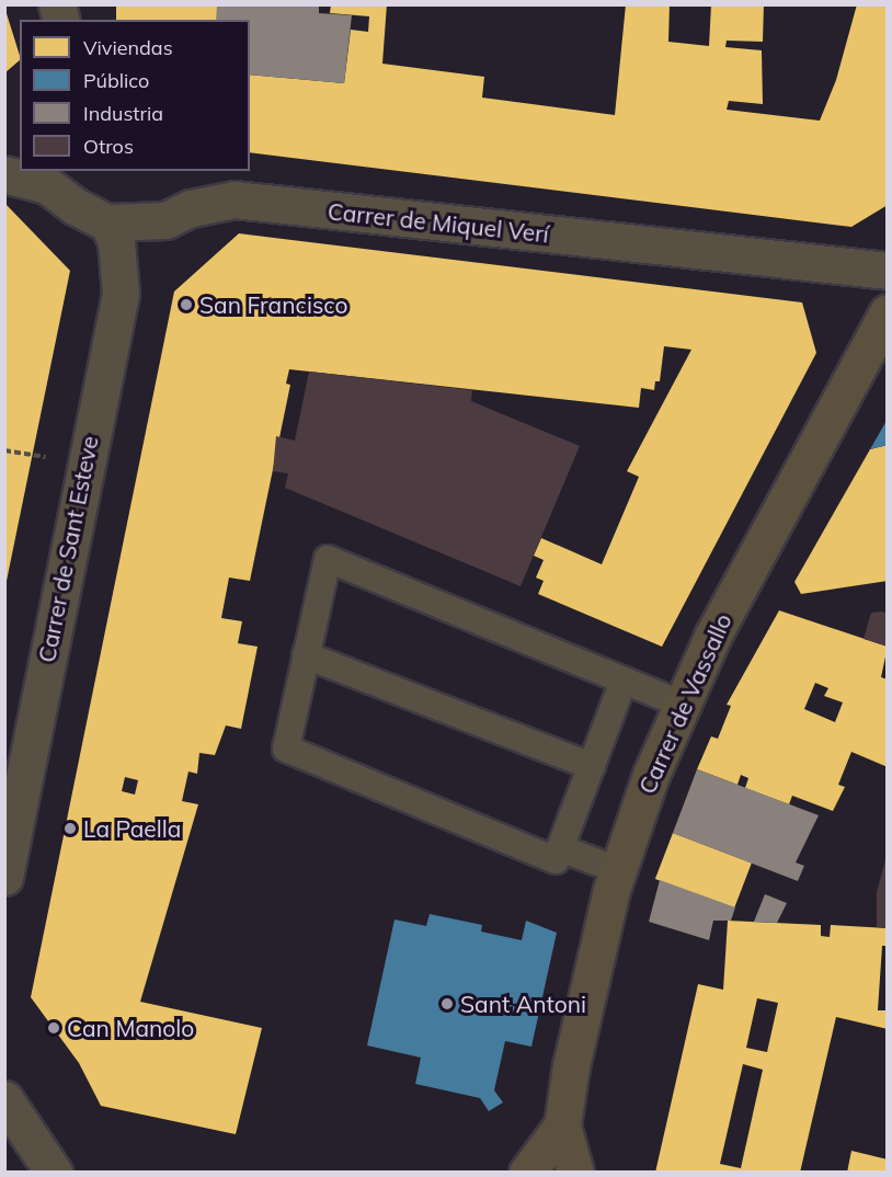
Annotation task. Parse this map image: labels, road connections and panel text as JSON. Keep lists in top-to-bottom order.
{
  "streets": {
    "street": ["Carrer de Miquel Verí", "Carrer de Sant Esteve", "Carrer de Vassallo"]
  },
  "crossings": [
    ["Carrer de Miquel Verí", "Carrer de Sant Esteve"]
  ],
  "places": [
    "San Francisco",
    "La Paella",
    "Sant Antoni",
    "Can Manolo"
  ],
  "legend": [
    "Viviendas",
    "Público",
    "Industria",
    "Otros"
  ]
}
